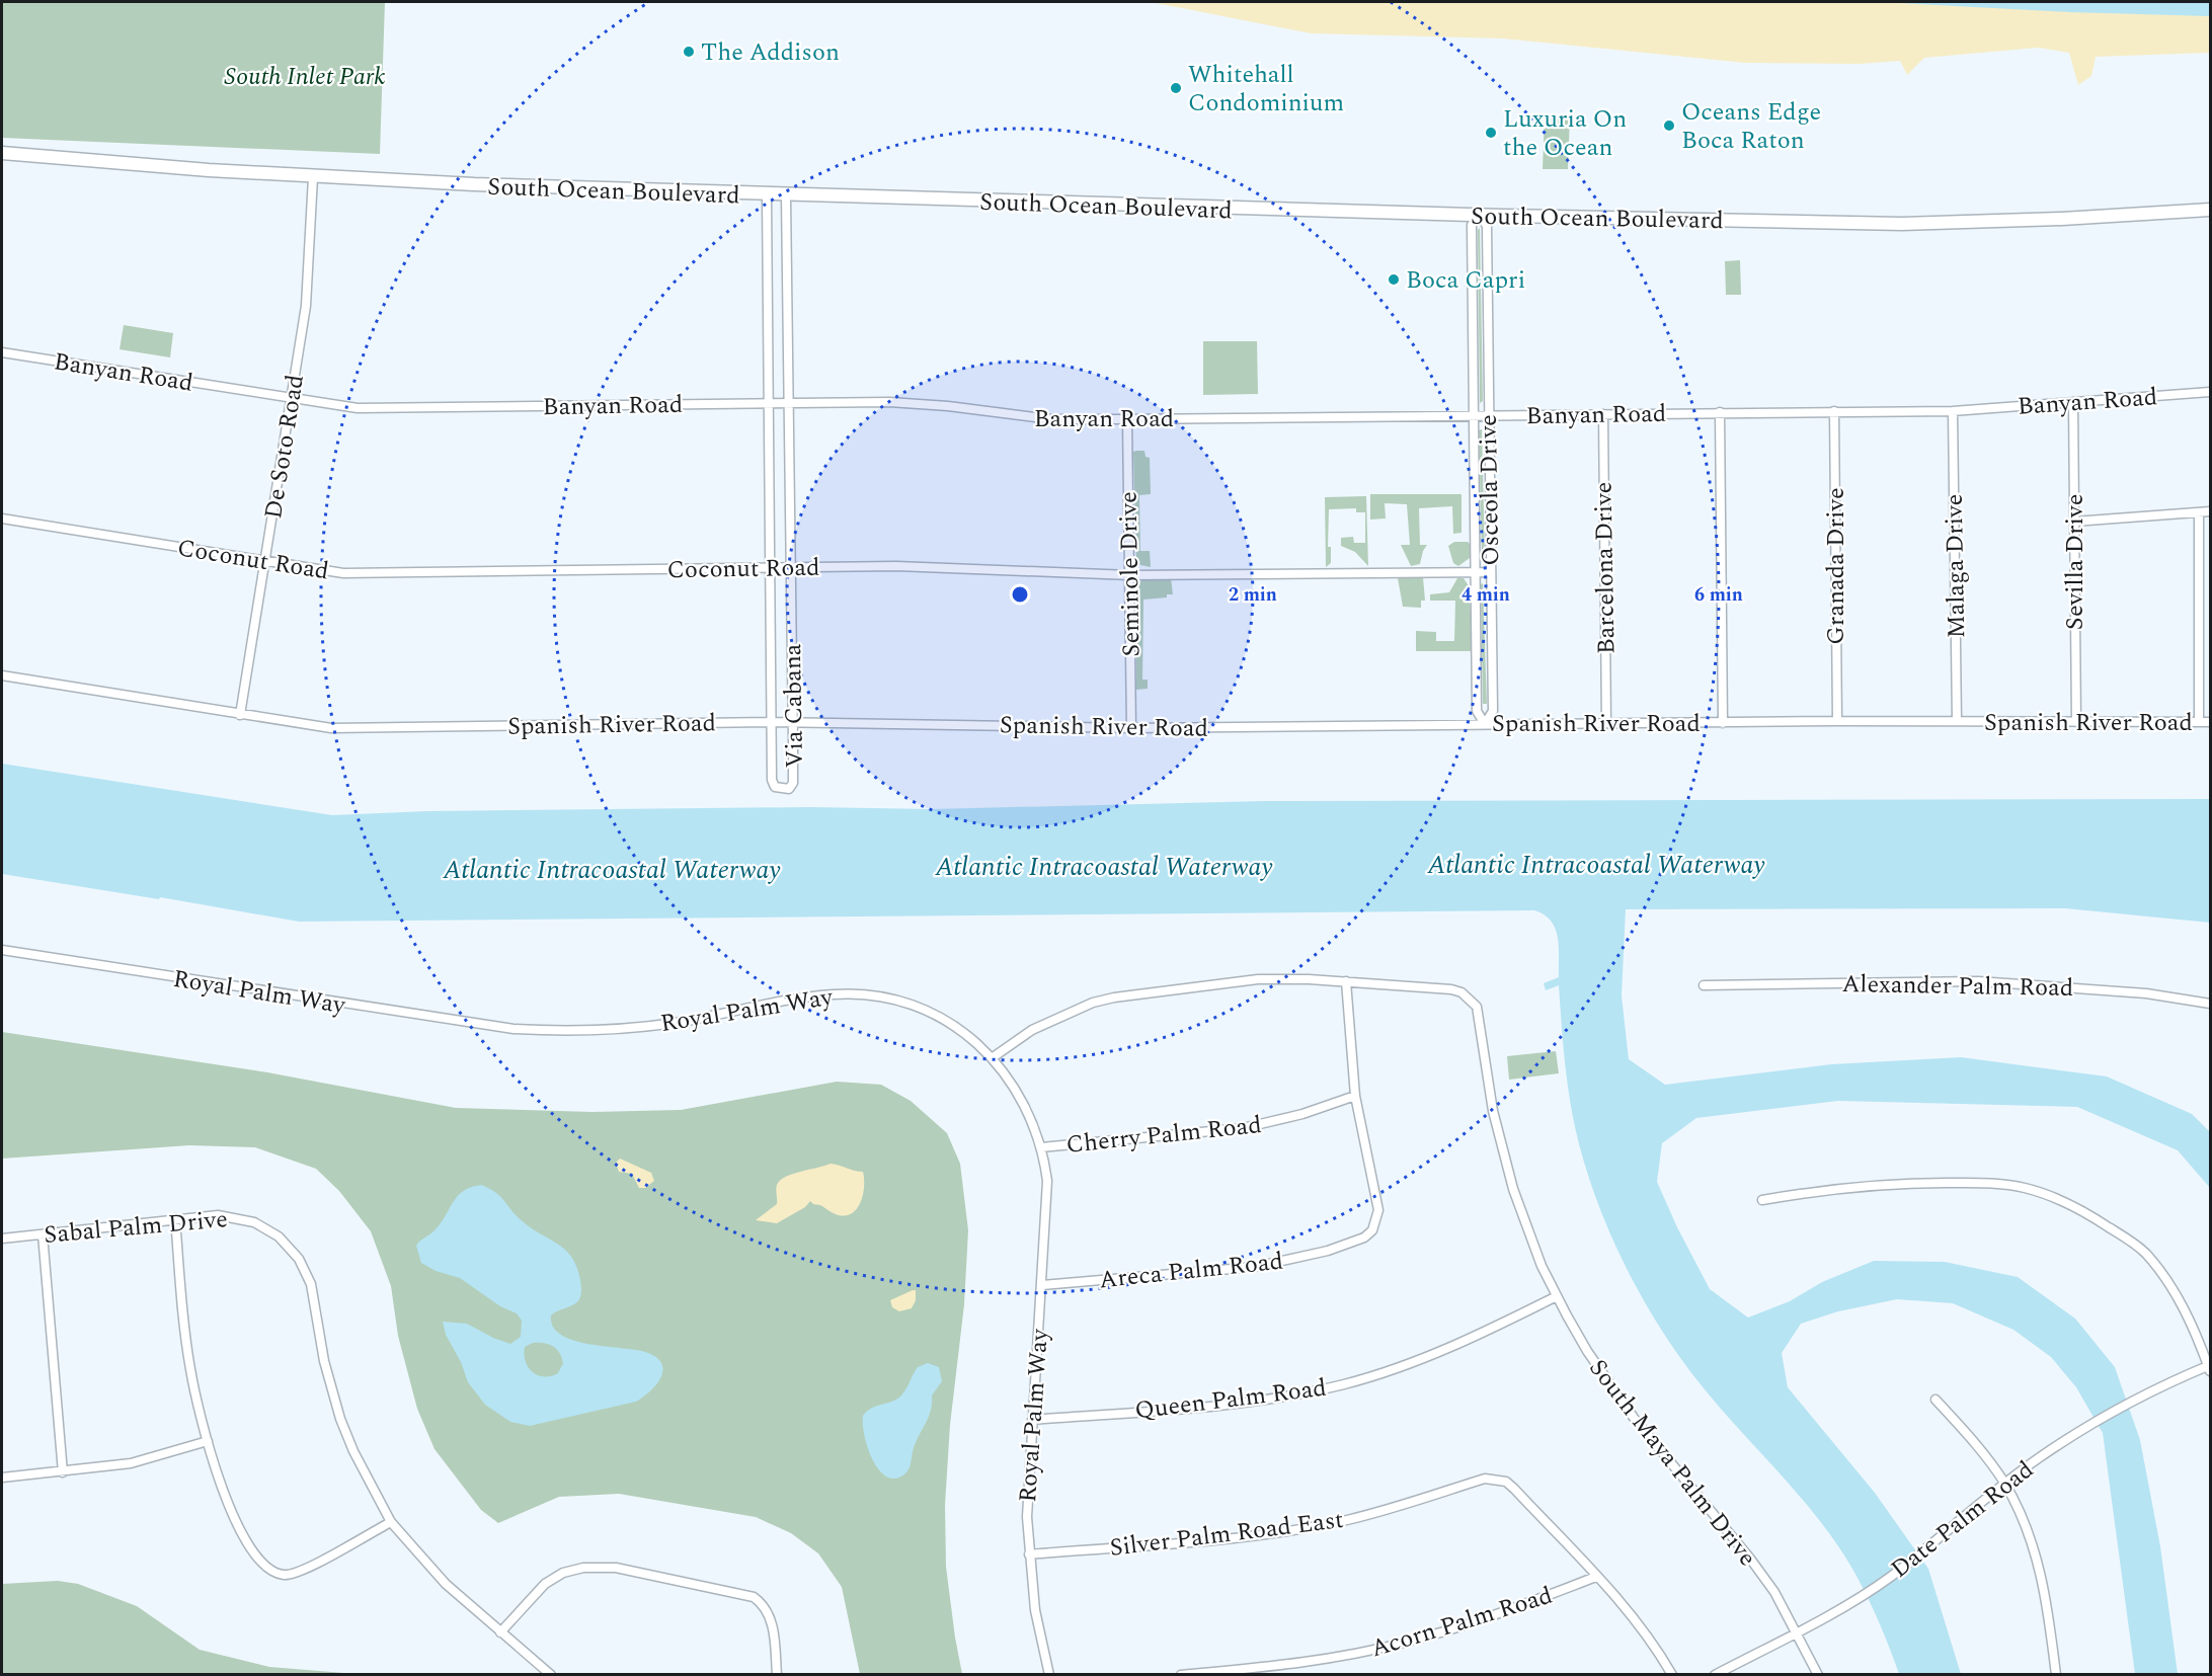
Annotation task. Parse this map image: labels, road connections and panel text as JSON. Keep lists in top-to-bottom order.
{
  "streets": {
    "main road": ["South Ocean Boulevard"],
    "street": [
      "Banyan Road",
      "De Soto Road",
      "Osceola Drive",
      "Coconut Road",
      "Sevilla Drive",
      "Granada Drive",
      "Malaga Drive",
      "Barcelona Drive",
      "Seminole Drive",
      "Via Cabana",
      "Spanish River Road",
      "Alexander Palm Road",
      "Royal Palm Way",
      "Cherry Palm Road",
      "Sabal Palm Drive",
      "Areca Palm Road",
      "Queen Palm Road",
      "South Maya Palm Drive",
      "Date Palm Road",
      "Silver Palm Road East",
      "Acorn Palm Road"
    ]
  },
  "crossings": [
    ["South Ocean Boulevard", "De Soto Road"],
    ["South Ocean Boulevard", "Osceola Drive"],
    ["South Ocean Boulevard", "Via Cabana"],
    ["Banyan Road", "De Soto Road"],
    ["Banyan Road", "Osceola Drive"],
    ["Banyan Road", "Sevilla Drive"],
    ["Banyan Road", "Granada Drive"],
    ["Banyan Road", "Malaga Drive"],
    ["Banyan Road", "Barcelona Drive"],
    ["Banyan Road", "Seminole Drive"],
    ["Banyan Road", "Via Cabana"],
    ["De Soto Road", "Coconut Road"],
    ["De Soto Road", "Spanish River Road"],
    ["Osceola Drive", "Coconut Road"],
    ["Osceola Drive", "Spanish River Road"],
    ["Coconut Road", "Seminole Drive"],
    ["Coconut Road", "Via Cabana"],
    ["Sevilla Drive", "Spanish River Road"],
    ["Granada Drive", "Spanish River Road"],
    ["Malaga Drive", "Spanish River Road"],
    ["Barcelona Drive", "Spanish River Road"],
    ["Seminole Drive", "Spanish River Road"],
    ["Via Cabana", "Spanish River Road"],
    ["Royal Palm Way", "Cherry Palm Road"],
    ["Royal Palm Way", "Areca Palm Road"],
    ["Royal Palm Way", "Queen Palm Road"],
    ["Royal Palm Way", "Silver Palm Road East"],
    ["Cherry Palm Road", "Areca Palm Road"],
    ["Areca Palm Road", "South Maya Palm Drive"],
    ["Queen Palm Road", "South Maya Palm Drive"],
    ["South Maya Palm Drive", "Date Palm Road"],
    ["Silver Palm Road East", "Acorn Palm Road"]
  ],
  "water": ["Atlantic Intracoastal Waterway"],
  "parks": ["South Inlet Park"],
  "places": [
    "The Addison",
    "Whitehall Condominium",
    "Oceans Edge Boca Raton",
    "Luxuria On the Ocean",
    "Boca Capri"
  ],
  "rings": ["2 min", "4 min", "6 min"]
}
